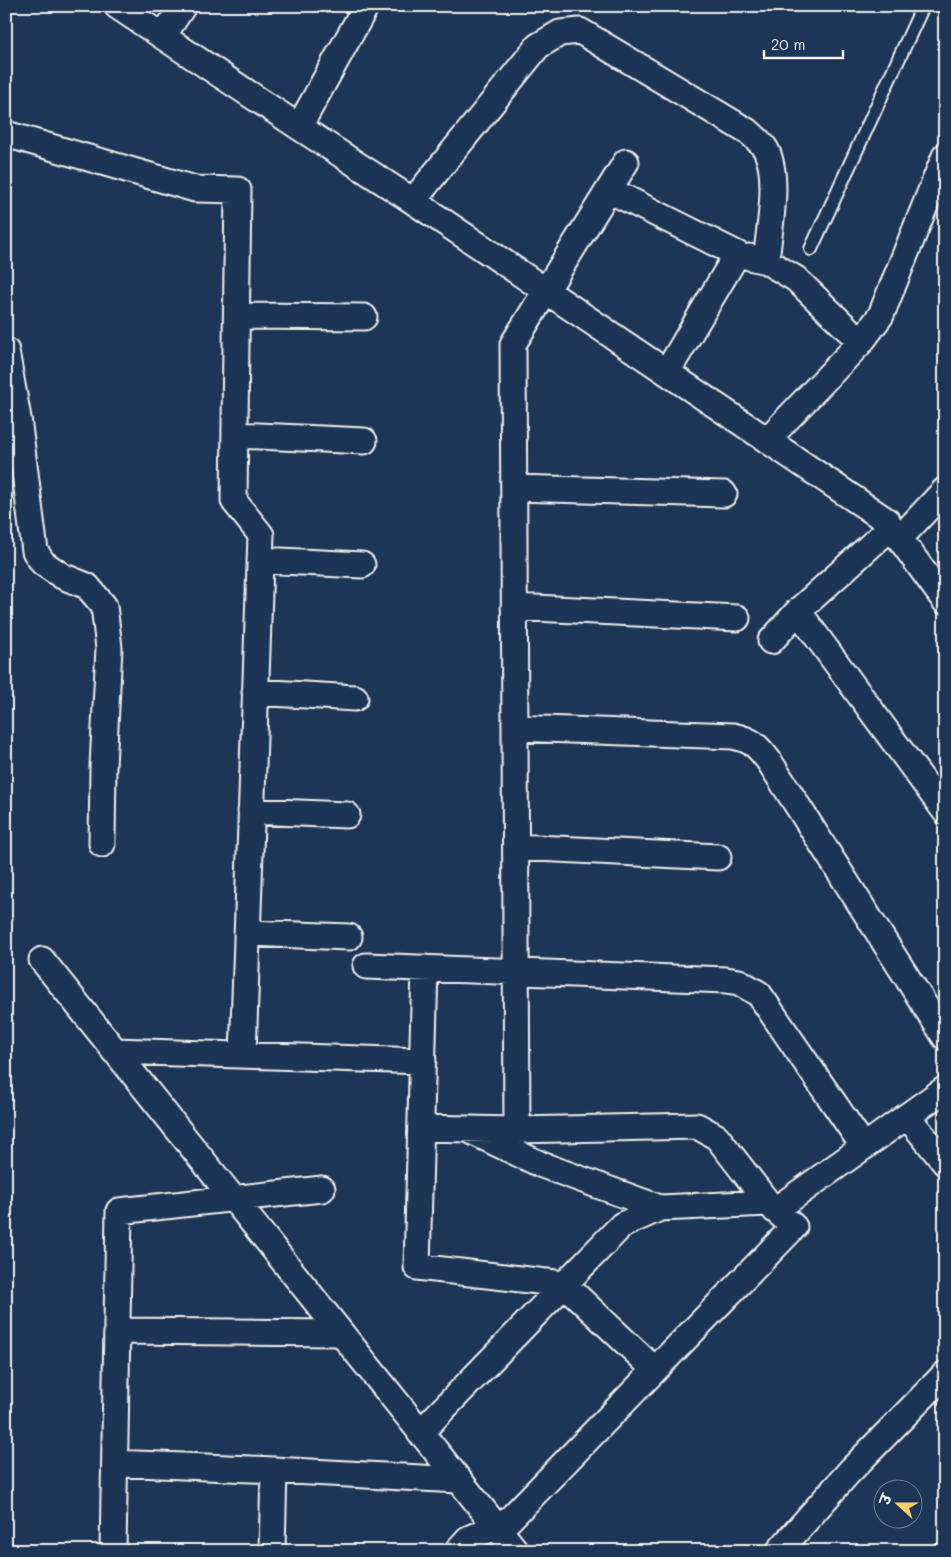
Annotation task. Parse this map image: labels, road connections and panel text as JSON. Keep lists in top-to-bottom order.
{
  "scale_bar": "20 m",
  "north": "left"
}
